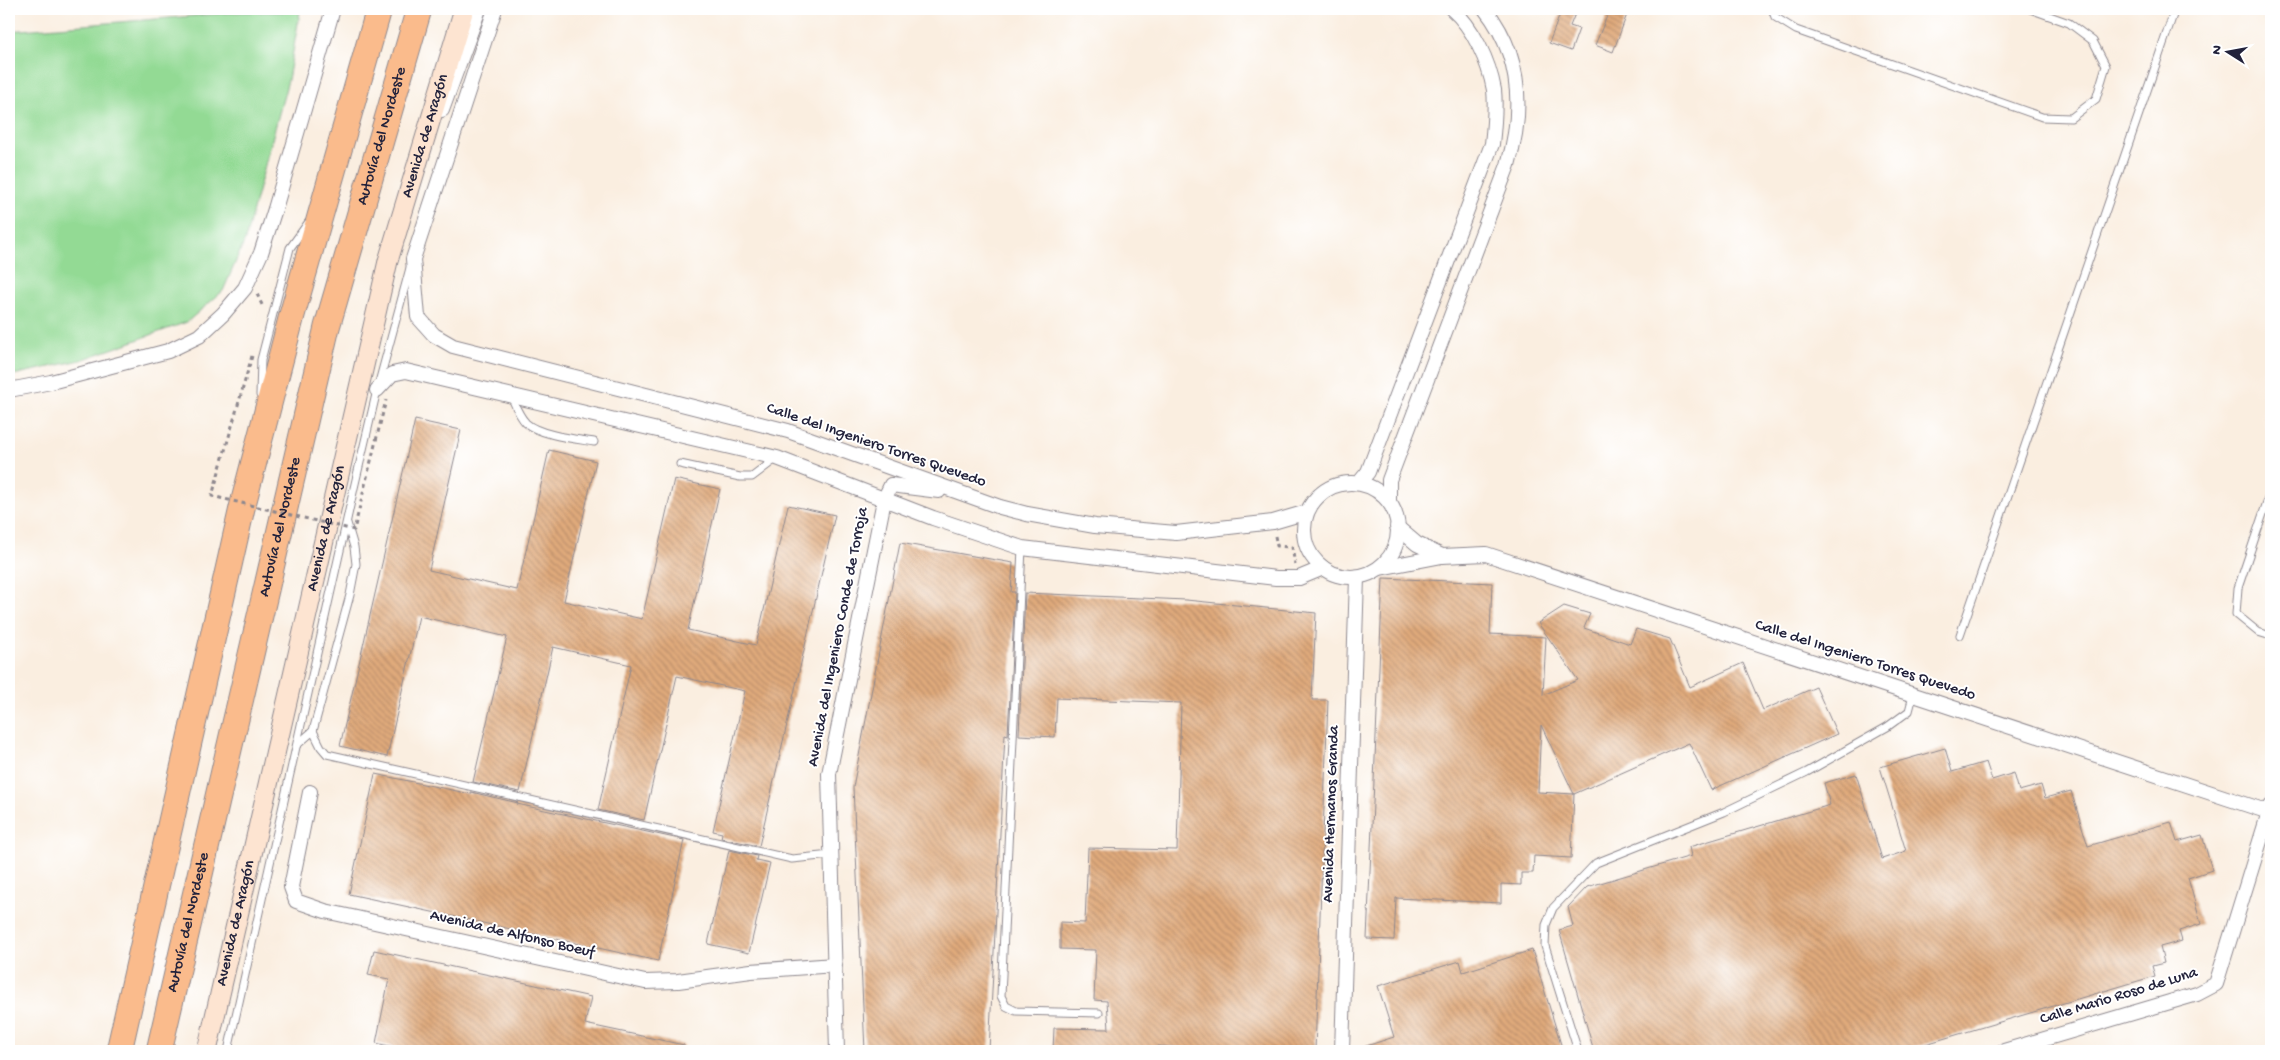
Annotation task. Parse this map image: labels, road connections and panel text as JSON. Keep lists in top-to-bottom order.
{
  "streets": {
    "highway": ["Autovía del Nordeste"],
    "street": [
      "Avenida de Aragón",
      "Calle del Ingeniero Torres Quevedo",
      "Avenida del Ingeniero Conde de Torroja",
      "Avenida Hermanos Granda",
      "Avenida de Alfonso Boeuf",
      "Calle Mario Roso de Luna"
    ]
  },
  "crossings": [
    ["Calle del Ingeniero Torres Quevedo", "Avenida Hermanos Granda"],
    ["Calle del Ingeniero Torres Quevedo", "Calle Mario Roso de Luna"],
    ["Avenida del Ingeniero Conde de Torroja", "Avenida de Alfonso Boeuf"]
  ],
  "north": "left"
}
